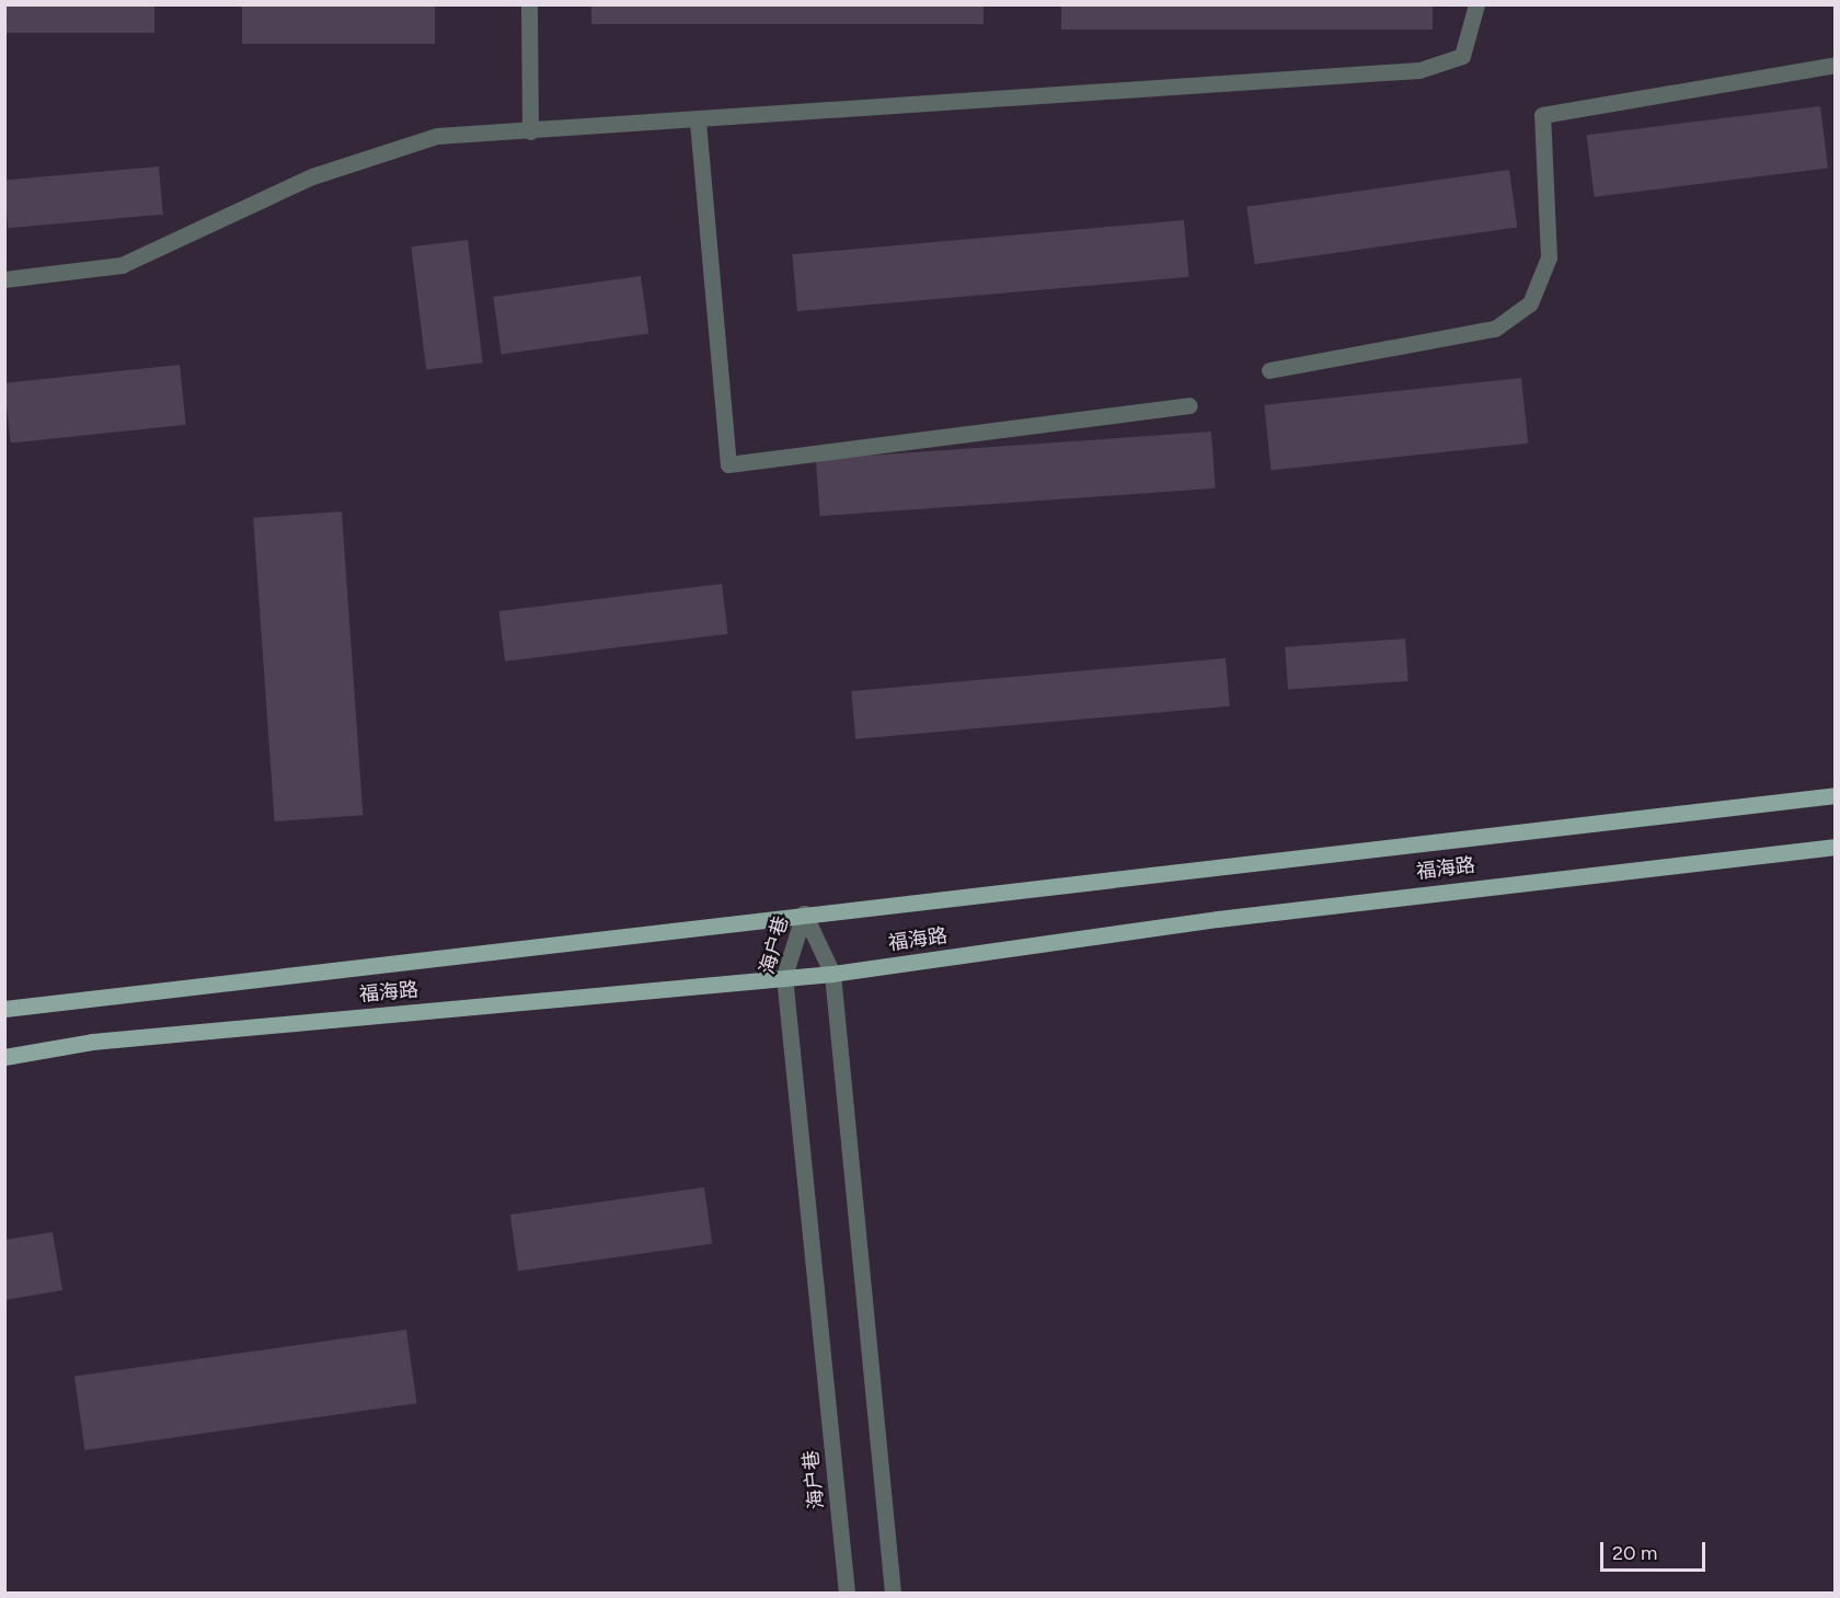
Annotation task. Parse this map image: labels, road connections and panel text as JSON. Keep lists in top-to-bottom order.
{
  "streets": {
    "main road": ["福海路"],
    "street": ["海户巷"]
  },
  "crossings": [
    ["福海路", "海户巷"]
  ],
  "scale_bar": "20 m"
}
